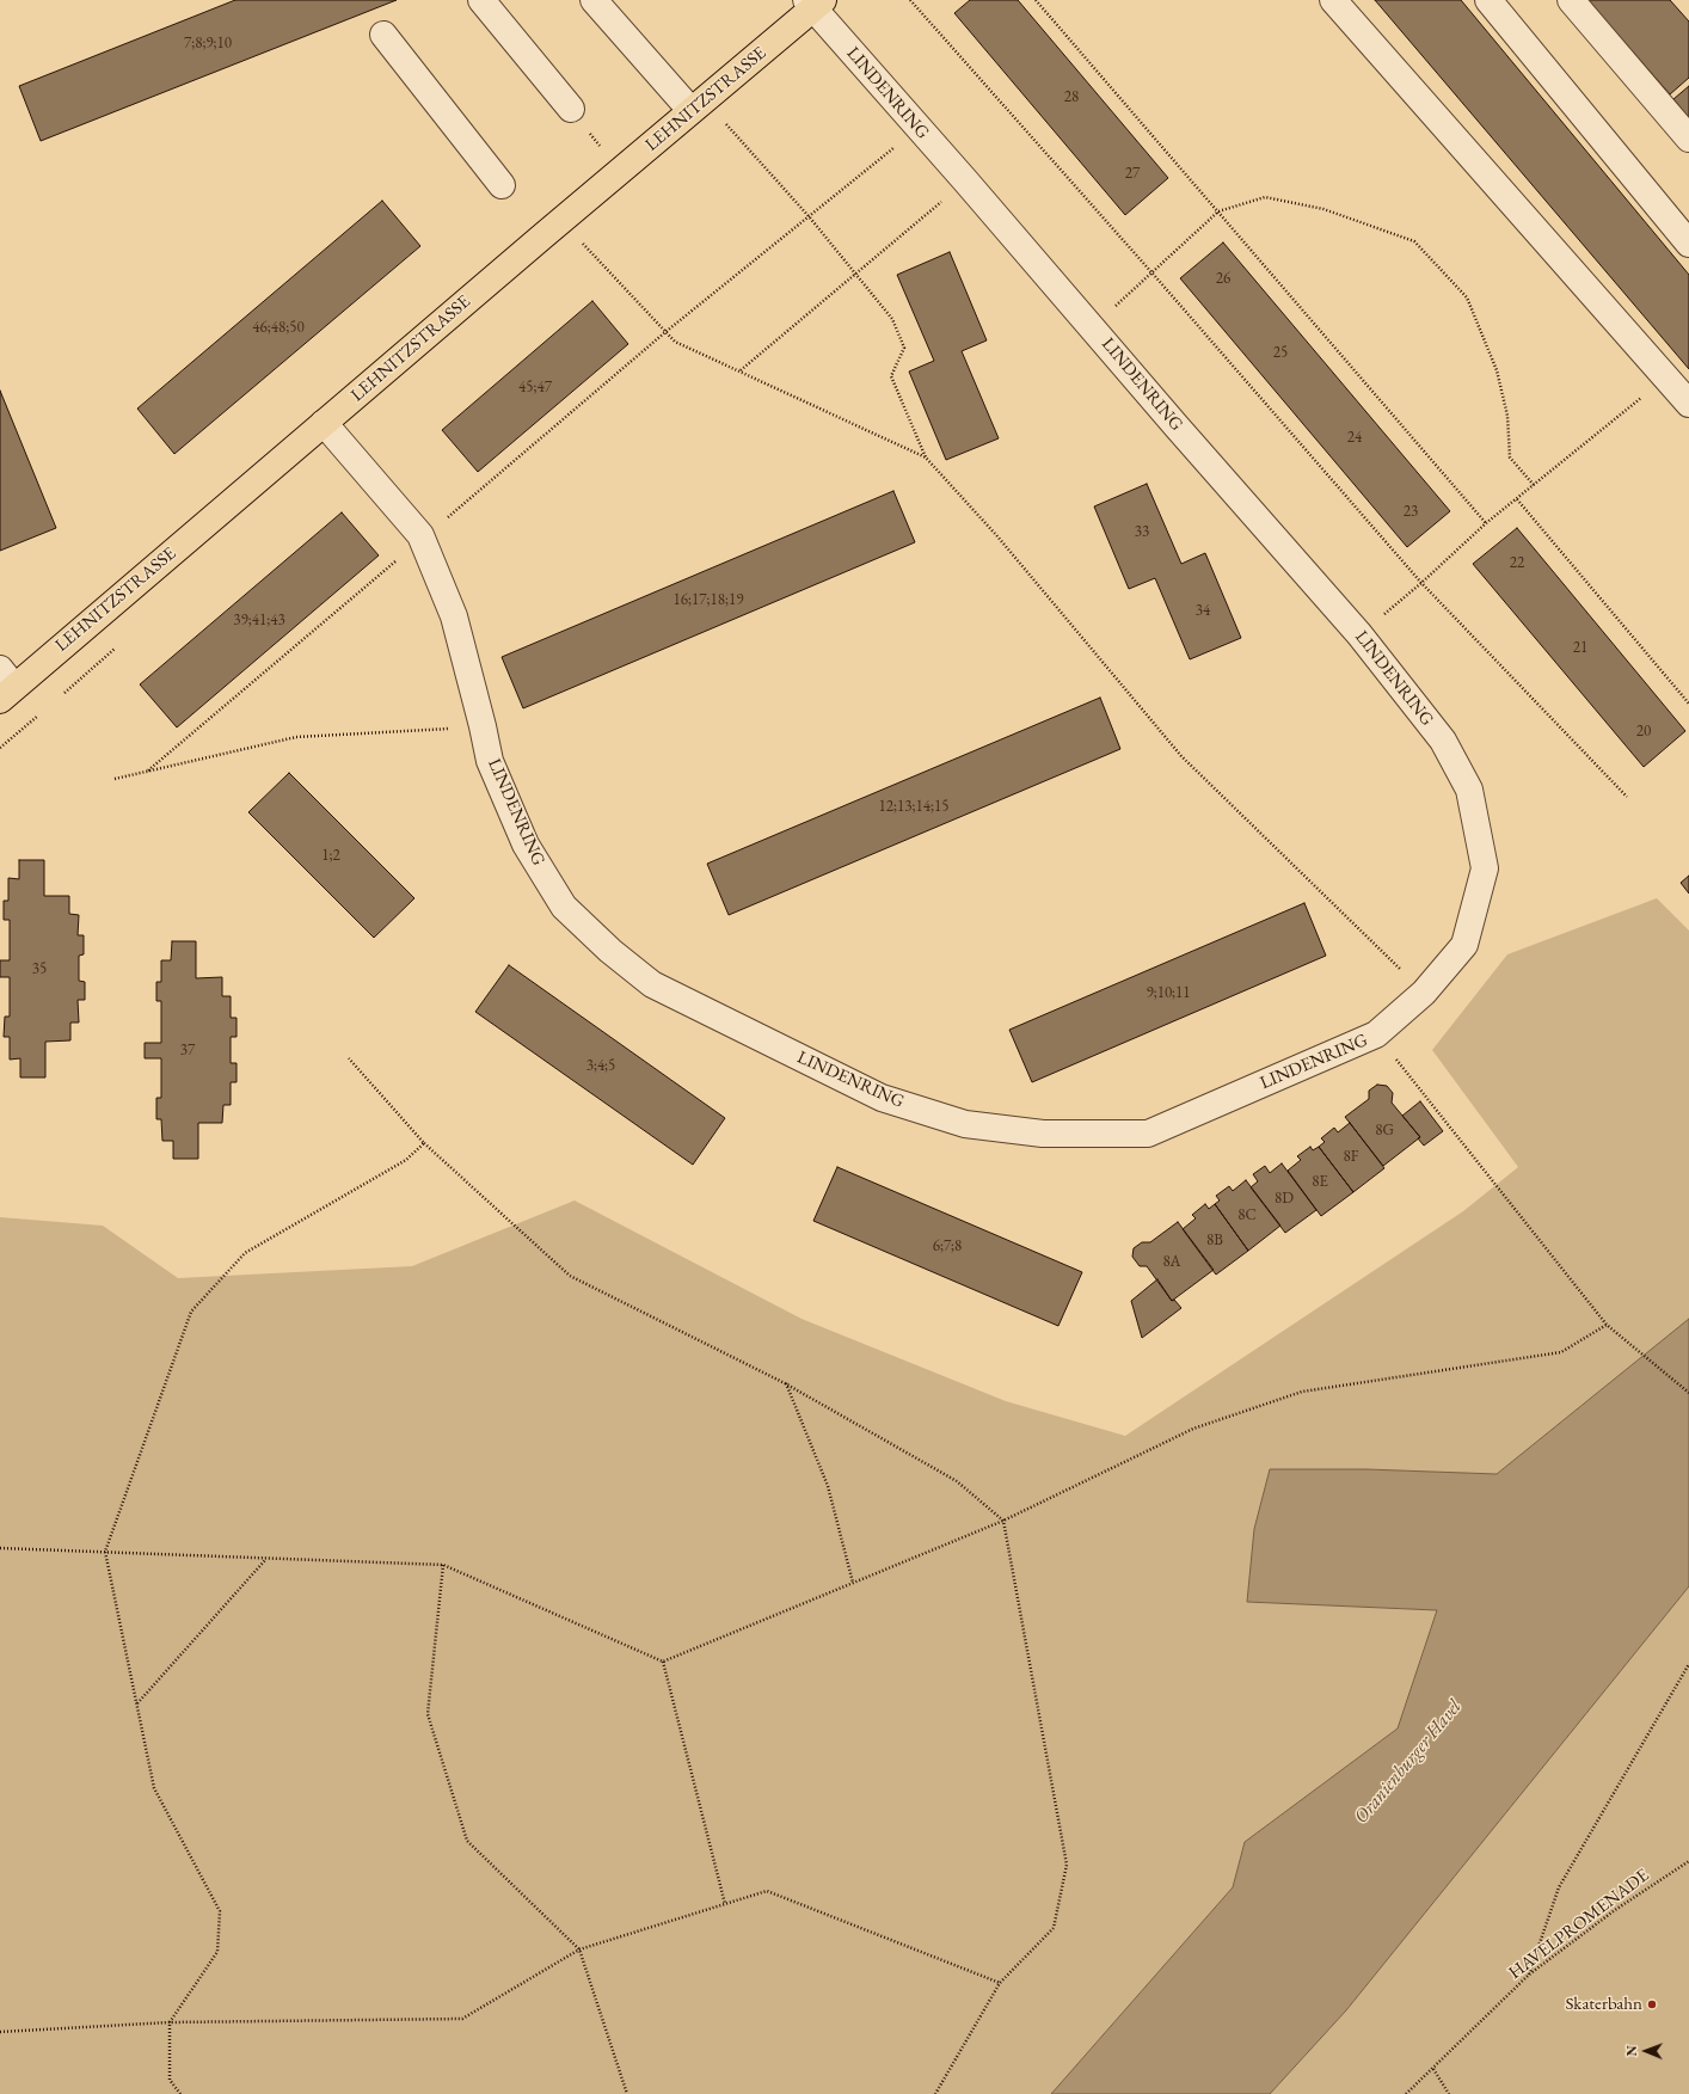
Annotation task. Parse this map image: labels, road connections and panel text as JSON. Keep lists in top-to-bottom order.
{
  "streets": {
    "main road": ["LEHNITZSTRASSE"],
    "street": ["LINDENRING"],
    "path": ["HAVELPROMENADE"]
  },
  "crossings": [
    ["LINDENRING", "LEHNITZSTRASSE"]
  ],
  "water": ["Oranienburger Havel"],
  "places": ["Skaterbahn"],
  "house_numbers": [
    "7;8;9;10",
    "28",
    "27",
    "26",
    "46;48;50",
    "25",
    "45;47",
    "24",
    "23",
    "33",
    "22",
    "16;17;18;19",
    "34",
    "39;41;43",
    "21",
    "20",
    "12;13;14;15",
    "1;2",
    "35",
    "9;10;11",
    "37",
    "3;4;5",
    "8G",
    "8F",
    "8E",
    "8D",
    "8C",
    "8B",
    "6;7;8",
    "8A"
  ],
  "north": "left"
}
